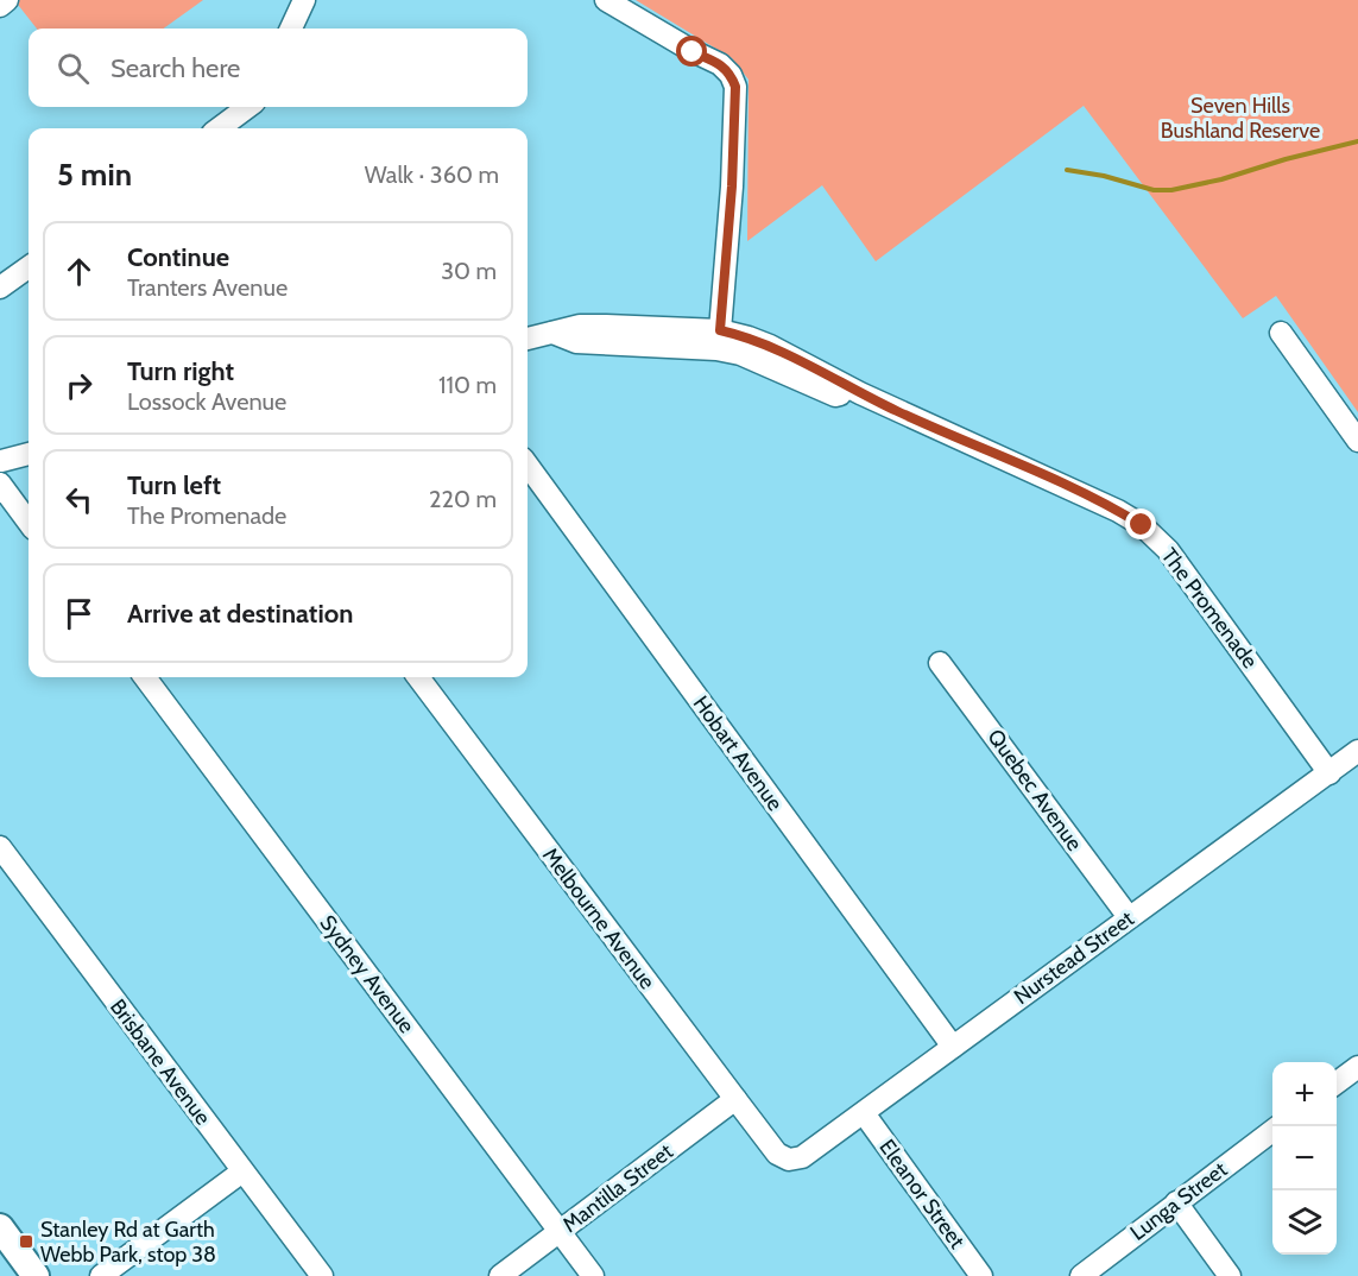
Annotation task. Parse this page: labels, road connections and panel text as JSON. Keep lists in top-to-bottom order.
{
  "streets": {
    "street": [
      "The Promenade",
      "Hobart Avenue",
      "Quebec Avenue",
      "Melbourne Avenue",
      "Nurstead Street",
      "Sydney Avenue",
      "Brisbane Avenue",
      "Mantilla Street",
      "Eleanor Street",
      "Lunga Street"
    ]
  },
  "crossings": [
    ["The Promenade", "Nurstead Street"],
    ["Hobart Avenue", "Nurstead Street"],
    ["Quebec Avenue", "Nurstead Street"],
    ["Melbourne Avenue", "Nurstead Street"],
    ["Melbourne Avenue", "Mantilla Street"],
    ["Nurstead Street", "Eleanor Street"],
    ["Sydney Avenue", "Mantilla Street"]
  ],
  "parks": ["Seven Hills Bushland Reserve"],
  "places": {
    "transit": ["Stanley Rd at Garth Webb Park, stop 38"]
  },
  "page": {
    "search": "Search here",
    "heading": ["5 min", "Walk · 360 m"],
    "list": [
      ["Continue", "Tranters Avenue", "30 m"],
      ["Turn right", "Lossock Avenue", "110 m"],
      ["Turn left", "The Promenade", "220 m"],
      "Arrive at destination"
    ],
    "map_buttons": ["+", "−"]
  }
}
